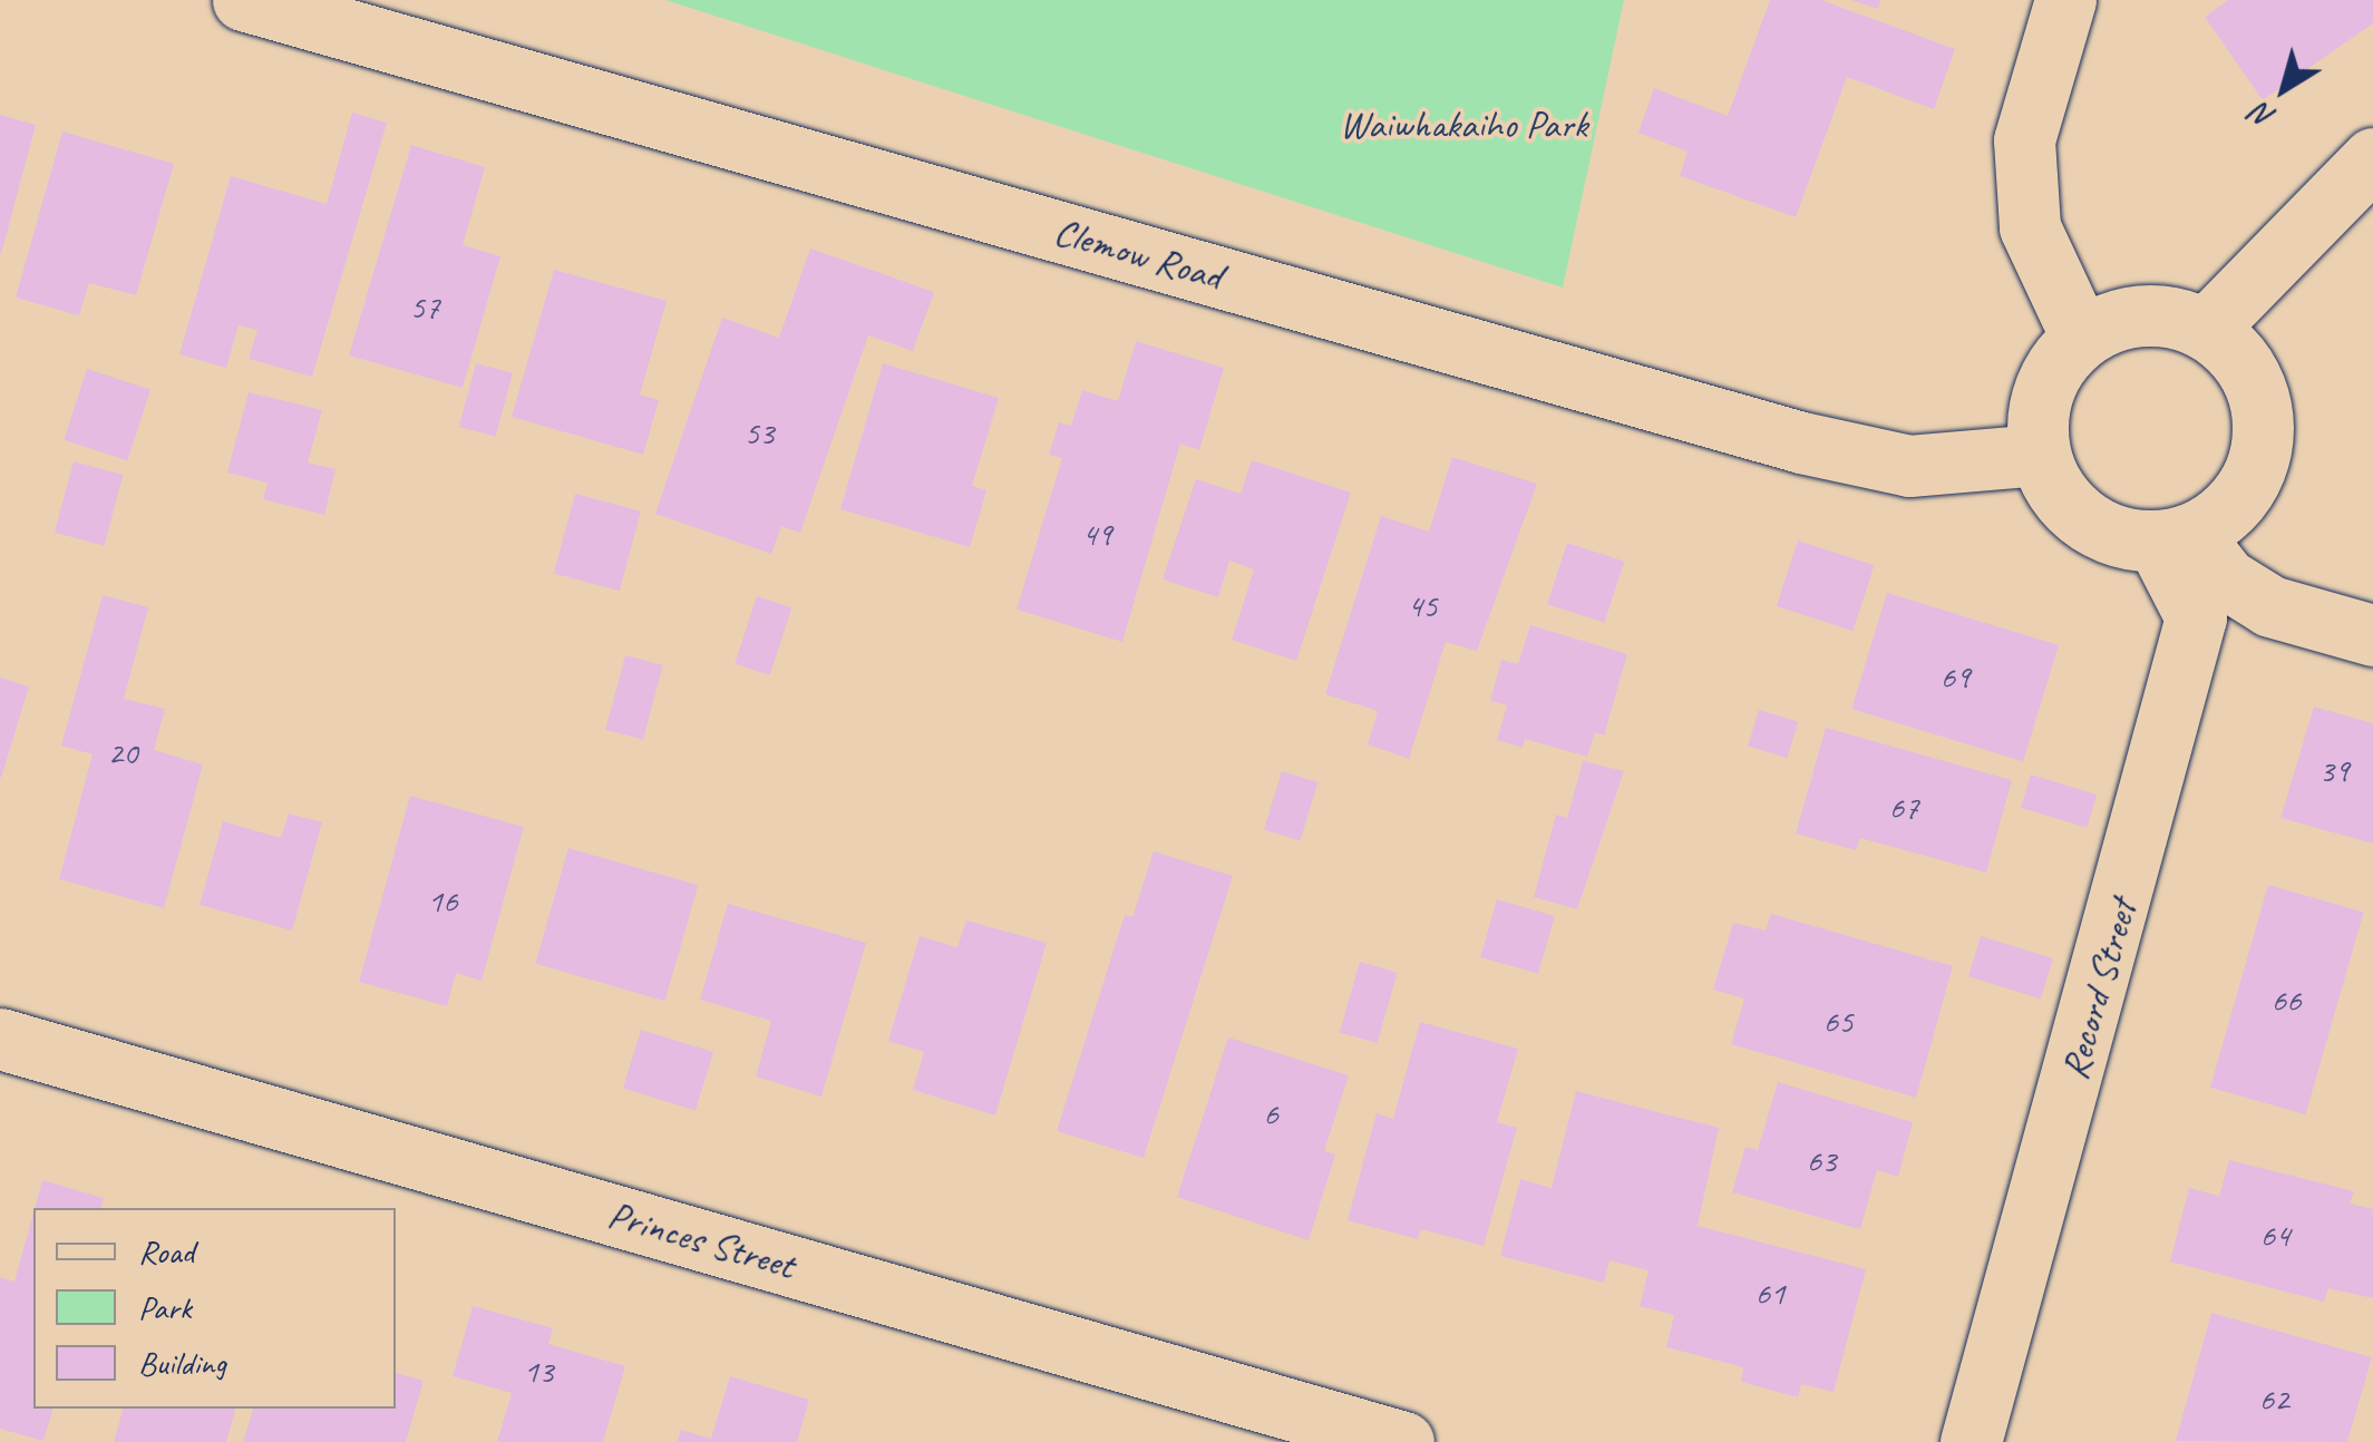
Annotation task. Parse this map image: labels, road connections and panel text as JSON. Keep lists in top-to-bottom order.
{
  "streets": {
    "street": ["Clemow Road", "Record Street", "Princes Street"]
  },
  "crossings": [
    ["Clemow Road", "Record Street"]
  ],
  "parks": ["Waiwhakaiho Park"],
  "house_numbers": [
    "57",
    "53",
    "49",
    "45",
    "69",
    "20",
    "39",
    "67",
    "16",
    "66",
    "65",
    "6",
    "63",
    "64",
    "61",
    "13",
    "62"
  ],
  "legend": ["Road", "Park", "Building"],
  "north": "bottom left"
}
